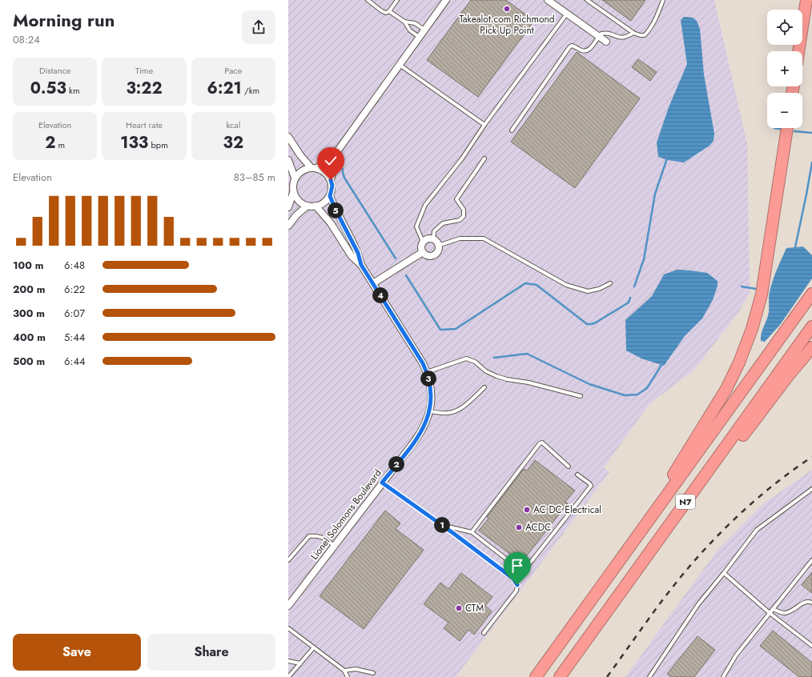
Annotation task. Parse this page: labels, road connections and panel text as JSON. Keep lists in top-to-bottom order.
{
  "streets": {
    "highway": ["N7"],
    "street": ["Lionel Solomons Boulevard"]
  },
  "places": [
    "Takealot.com Richmond Pick Up Point",
    "AC DC Electrical",
    "ACDC",
    "CTM"
  ],
  "page": {
    "heading": ["Morning run", "08:24"],
    "map_buttons": ["+", "−"],
    "stats": [
      ["Distance", "0.53 km"],
      ["Time", "3:22"],
      ["Pace", "6:21 /km"],
      ["Elevation", "2 m"],
      ["Heart rate", "133 bpm"],
      ["kcal", "32"]
    ],
    "chart": ["Elevation", "83–85 m"],
    "pins": [
      "5",
      "4",
      "3",
      "2",
      "1"
    ],
    "list": [
      {
        "name": "100 m",
        "note": "6:48"
      },
      {
        "name": "200 m",
        "note": "6:22"
      },
      {
        "name": "300 m",
        "note": "6:07"
      },
      {
        "name": "400 m",
        "note": "5:44"
      },
      {
        "name": "500 m",
        "note": "6:44"
      }
    ],
    "buttons": ["Save", "Share"]
  }
}
